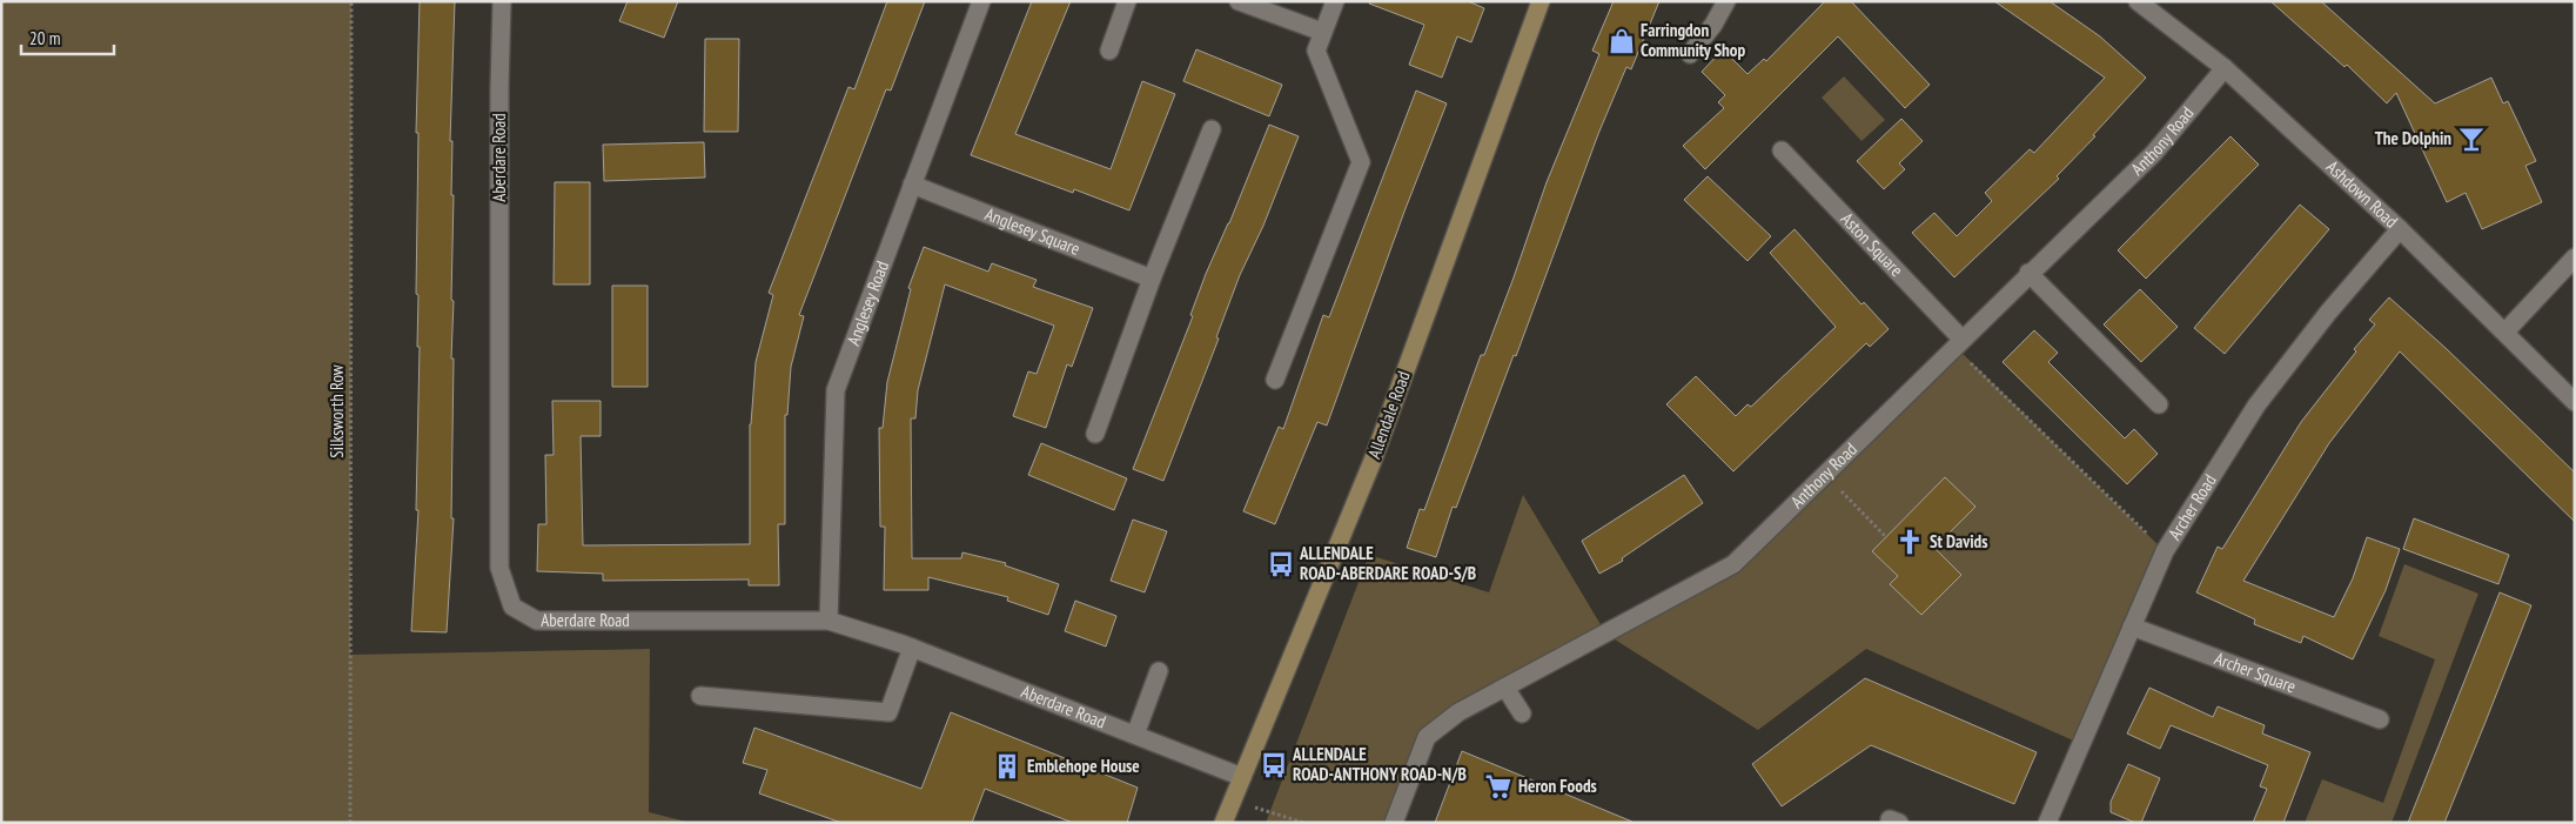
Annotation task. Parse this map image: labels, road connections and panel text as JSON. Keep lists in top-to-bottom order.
{
  "streets": {
    "street": [
      "Anthony Road",
      "Aberdare Road",
      "Ashdown Road",
      "Anglesey Square",
      "Aston Square",
      "Anglesey Road",
      "Allendale Road",
      "Archer Road",
      "Archer Square"
    ],
    "path": ["Silksworth Row"]
  },
  "crossings": [
    ["Anthony Road", "Ashdown Road"],
    ["Anthony Road", "Aston Square"],
    ["Aberdare Road", "Anglesey Road"],
    ["Aberdare Road", "Allendale Road"],
    ["Ashdown Road", "Archer Road"],
    ["Anglesey Square", "Anglesey Road"],
    ["Archer Road", "Archer Square"]
  ],
  "places": {
    "shop": ["Farringdon Community Shop"],
    "bar": ["The Dolphin"],
    "church": ["St Davids"],
    "bus stop": ["ALLENDALE ROAD-ABERDARE ROAD-S/B", "ALLENDALE ROAD-ANTHONY ROAD-N/B"],
    "building": ["Emblehope House"],
    "supermarket": ["Heron Foods"]
  },
  "scale_bar": "20 m"
}
